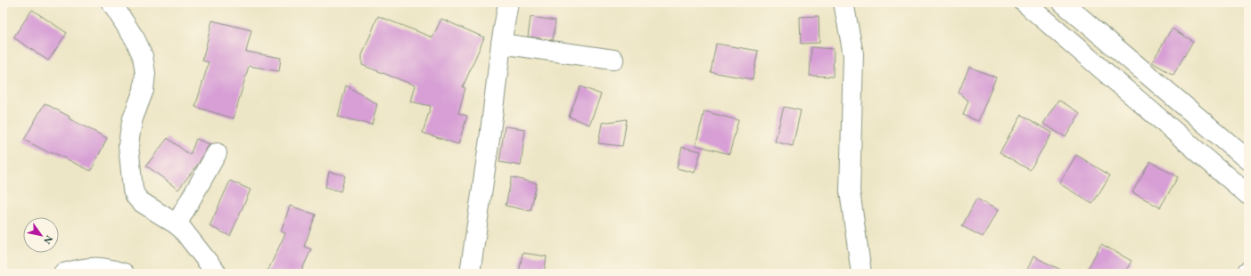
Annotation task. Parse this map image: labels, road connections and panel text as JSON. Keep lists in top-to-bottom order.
{
  "north": "bottom right"
}
